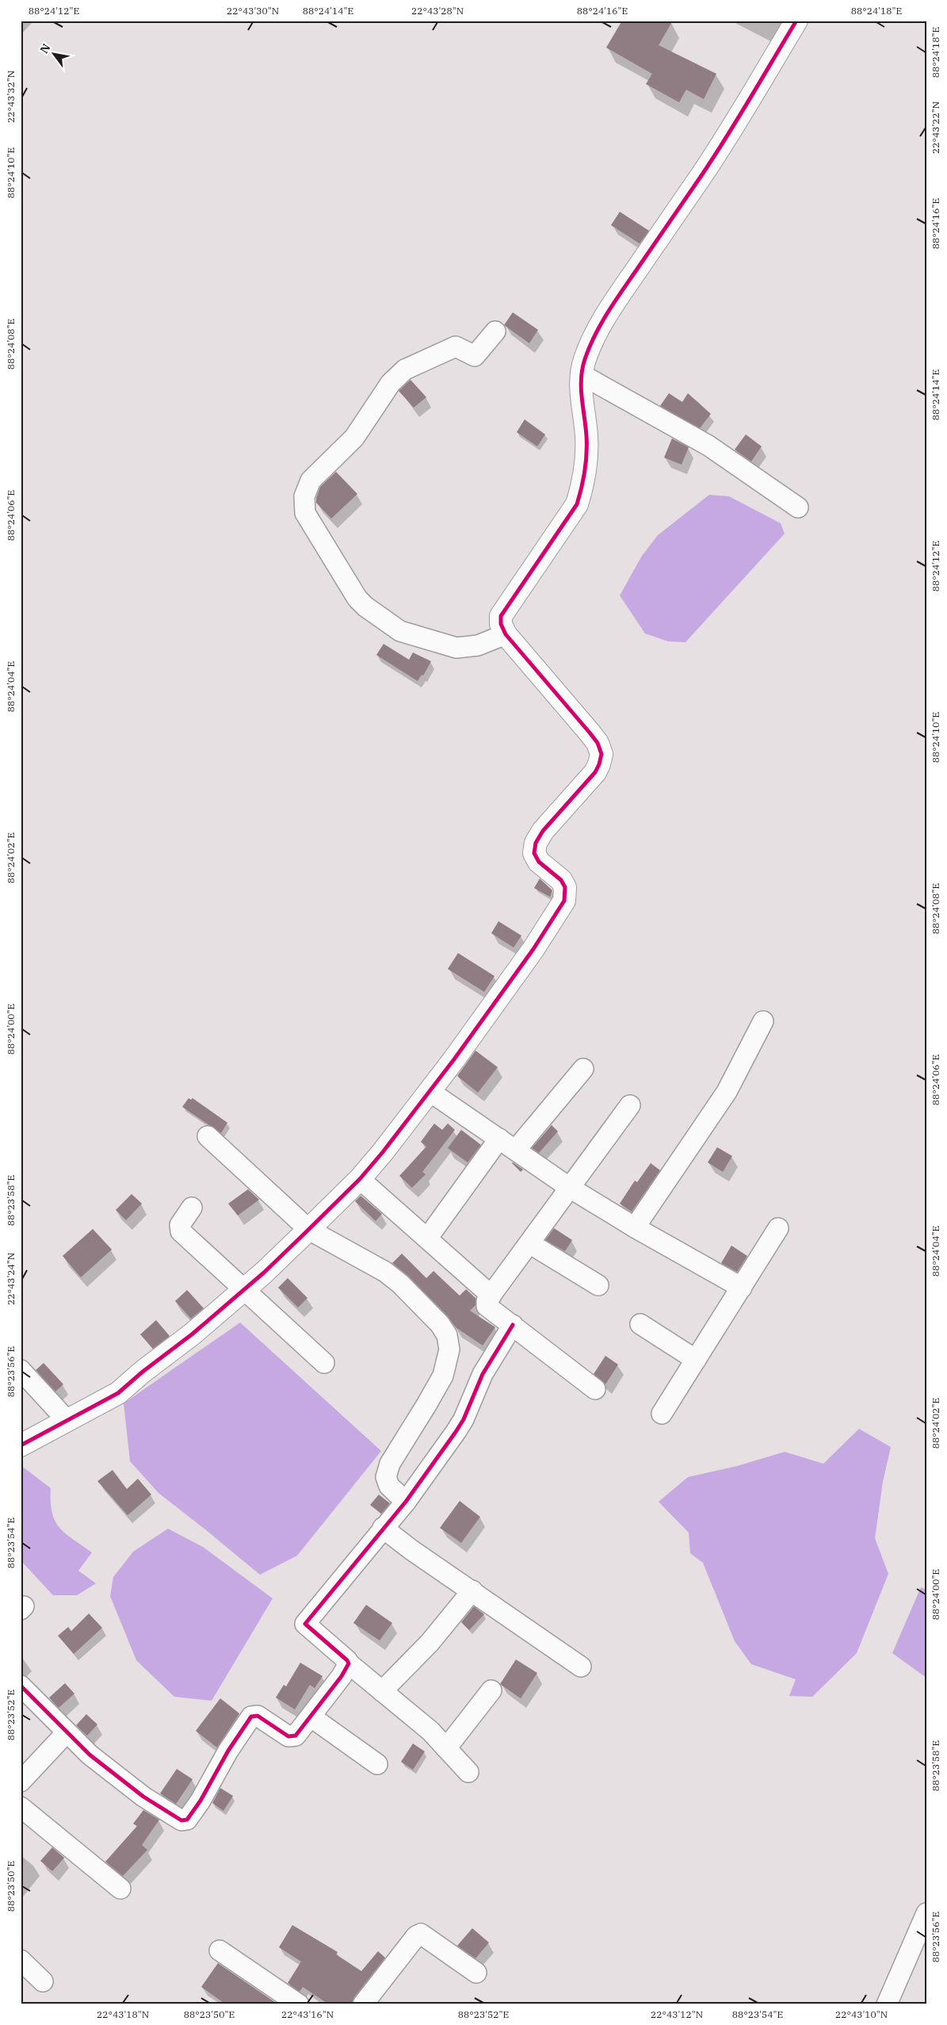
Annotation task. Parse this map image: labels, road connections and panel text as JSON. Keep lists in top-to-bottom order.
{
  "north": "top left",
  "coordinates": [
    "88°24'12\"E",
    "22°43'30\"N",
    "88°24'14\"E",
    "22°43'28\"N",
    "88°24'16\"E",
    "88°24'18\"E",
    "22°43'32\"N",
    "22°43'22\"N",
    "88°24'10\"E",
    "88°24'08\"E",
    "88°24'06\"E",
    "88°24'04\"E",
    "88°24'02\"E",
    "88°24'00\"E",
    "88°23'58\"E",
    "22°43'24\"N",
    "88°23'56\"E",
    "88°23'54\"E",
    "88°23'52\"E",
    "88°23'50\"E",
    "22°43'18\"N",
    "22°43'16\"N",
    "22°43'12\"N",
    "22°43'10\"N"
  ]
}
